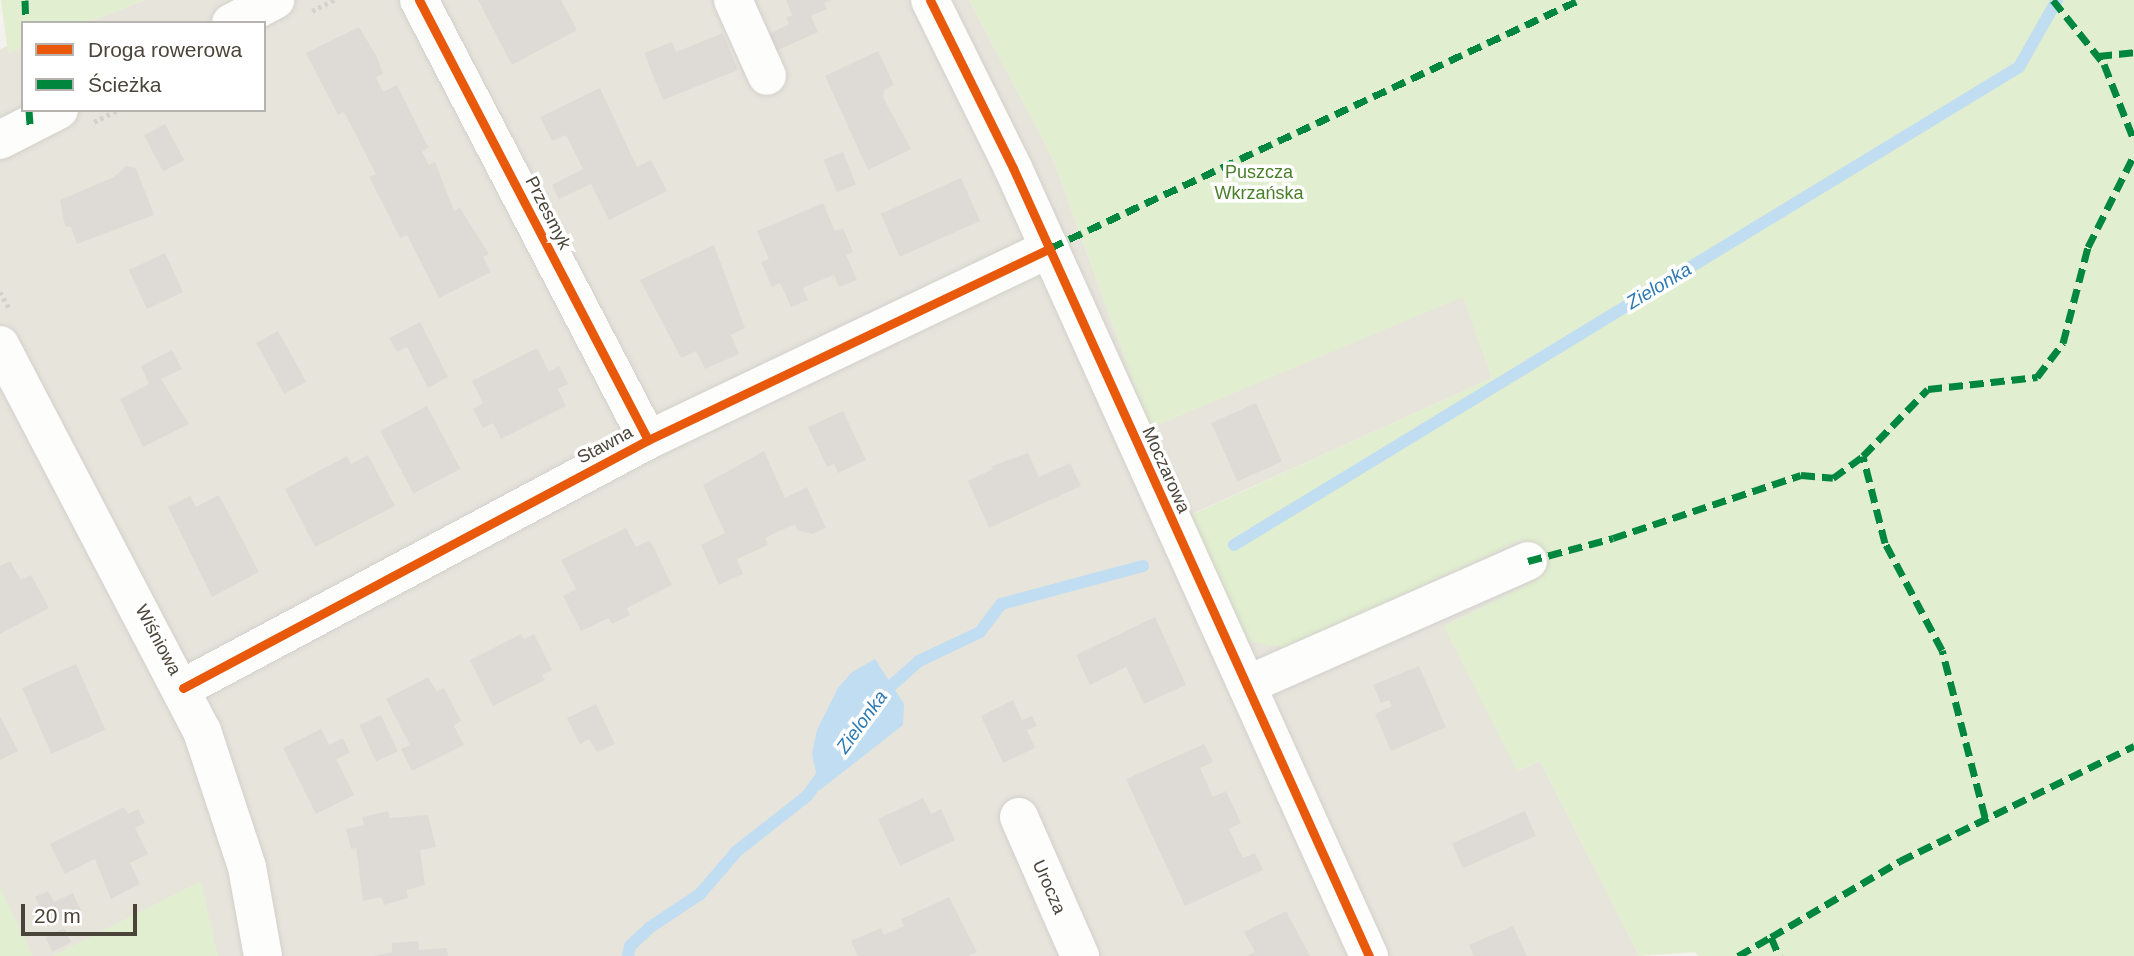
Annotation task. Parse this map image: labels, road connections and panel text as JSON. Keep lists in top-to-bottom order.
{
  "streets": {
    "street": [
      "Przesmyk",
      "Stawna",
      "Moczarowa",
      "Wiśniowa",
      "Urocza"
    ]
  },
  "crossings": [
    ["Przesmyk", "Stawna"],
    ["Stawna", "Moczarowa"],
    ["Stawna", "Wiśniowa"]
  ],
  "water": ["Zielonka"],
  "parks": ["Puszcza Wkrzańska"],
  "legend": ["Droga rowerowa", "Ścieżka"],
  "scale_bar": "20 m"
}
